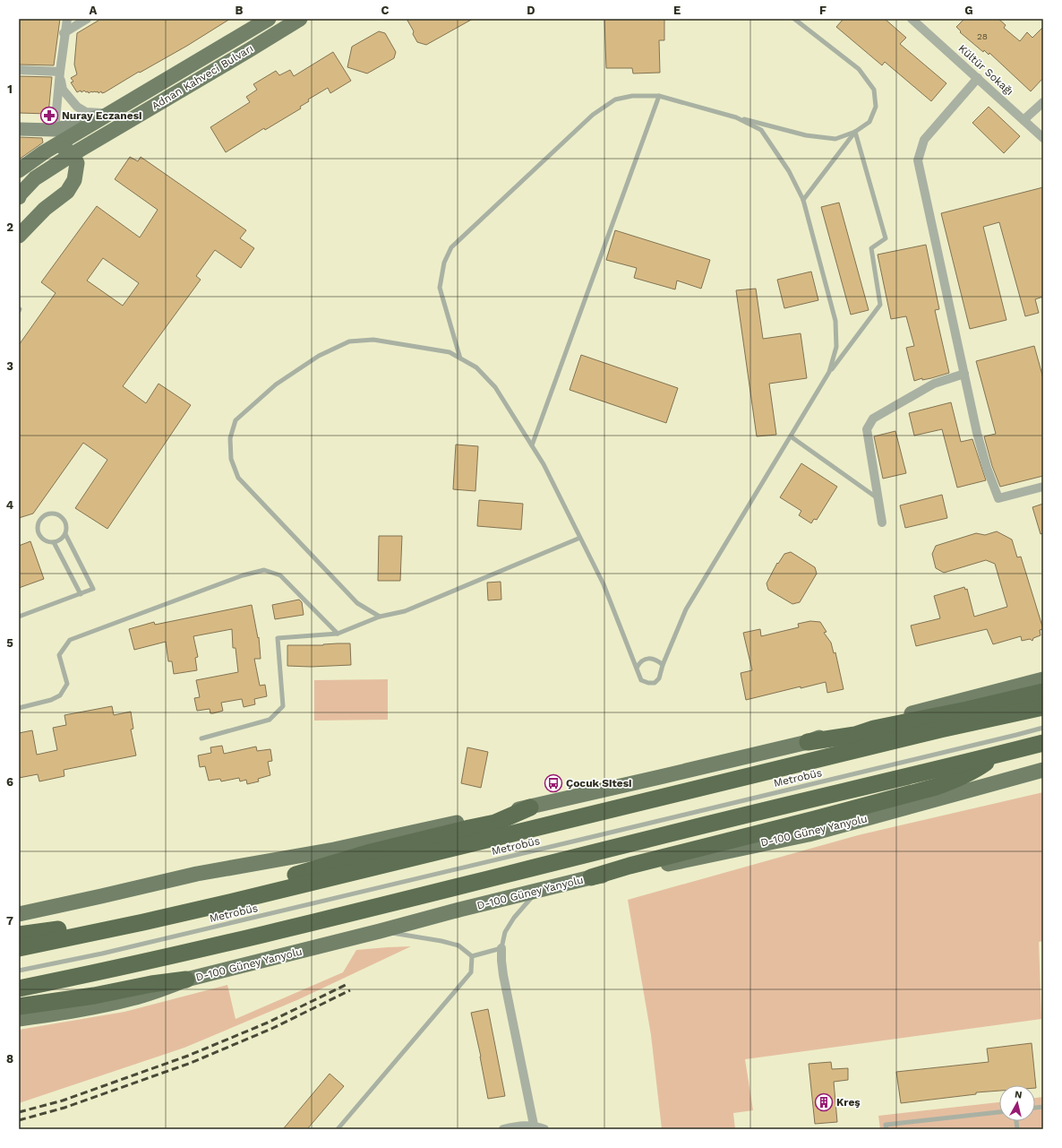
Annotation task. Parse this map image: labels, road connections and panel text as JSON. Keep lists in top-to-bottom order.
{
  "streets": {
    "main road": ["Adnan Kahveci Bulvarı", "D-100 Güney Yanyolu"],
    "street": ["Kültür Sokağı"],
    "lane": ["Metrobüs"]
  },
  "places": {
    "pharmacy": ["Nuray Eczanesi"],
    "bus stop": ["Çocuk Sitesi"],
    "building": ["Kreş"]
  },
  "house_numbers": ["28"],
  "north": "top",
  "grid": {
    "columns": [
      "A",
      "B",
      "C",
      "D",
      "E",
      "F",
      "G"
    ],
    "rows": [
      "1",
      "2",
      "3",
      "4",
      "5",
      "6",
      "7",
      "8"
    ]
  }
}
